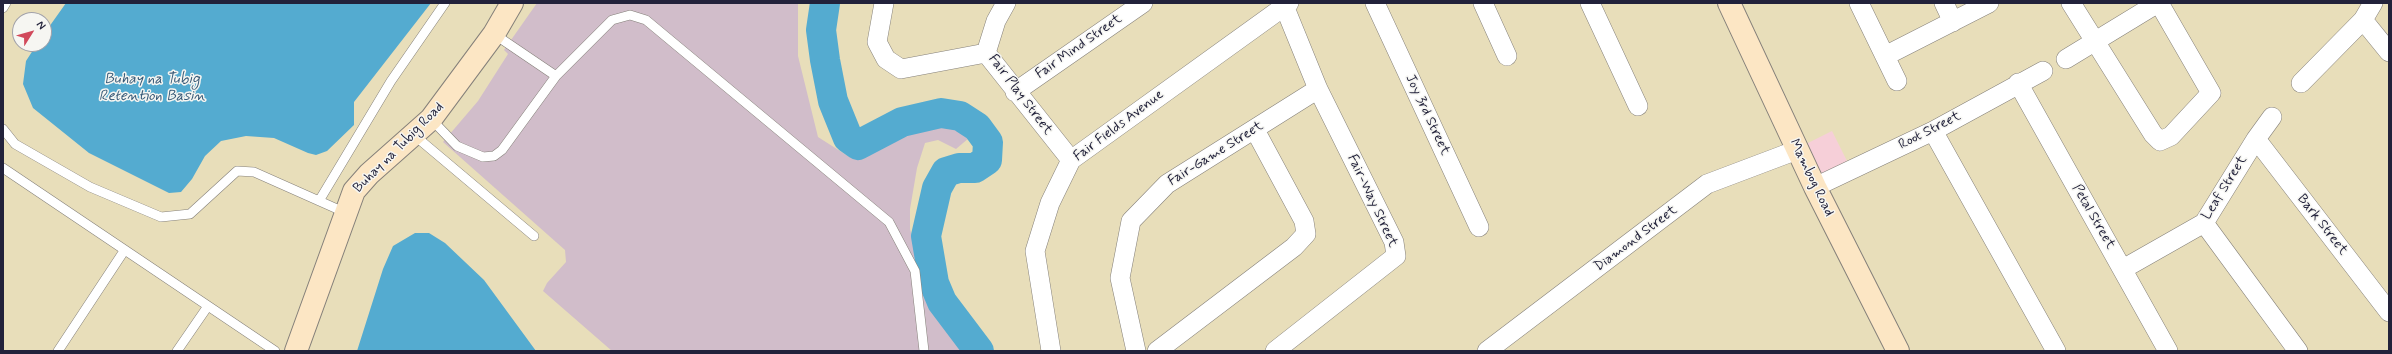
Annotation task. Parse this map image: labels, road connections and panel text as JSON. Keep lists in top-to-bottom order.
{
  "streets": {
    "main road": ["Buhay na Tubig Road", "Mambog Road"],
    "street": [
      "Fair Mind Street",
      "Fair Play Street",
      "Joy 3rd Street",
      "Fair Fields Avenue",
      "Root Street",
      "Fair-Game Street",
      "Leaf Street",
      "Fair-Way Street",
      "Petal Street",
      "Bark Street",
      "Diamond Street"
    ]
  },
  "crossings": [
    ["Fair Mind Street", "Fair Play Street"],
    ["Fair Play Street", "Fair Fields Avenue"],
    ["Fair Fields Avenue", "Fair-Way Street"],
    ["Root Street", "Mambog Road"],
    ["Root Street", "Petal Street"],
    ["Fair-Game Street", "Fair-Way Street"],
    ["Mambog Road", "Diamond Street"],
    ["Leaf Street", "Petal Street"],
    ["Leaf Street", "Bark Street"]
  ],
  "water": ["Buhay na Tubig Retention Basin"],
  "north": "top right"
}
